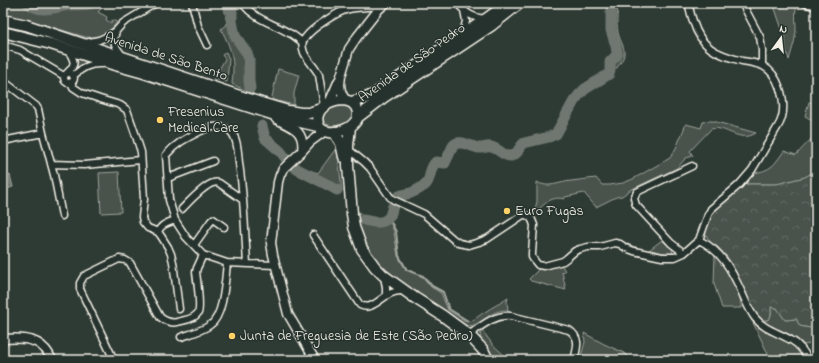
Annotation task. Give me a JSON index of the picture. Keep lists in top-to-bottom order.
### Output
{
  "streets": {
    "main road": ["Avenida de São Bento", "Avenida de São Pedro"]
  },
  "crossings": [
    ["Avenida de São Bento", "Avenida de São Pedro"]
  ],
  "places": ["Fresenius Medical Care", "Euro Fugas", "Junta de Freguesia de Este (São Pedro)"],
  "north": "top"
}
